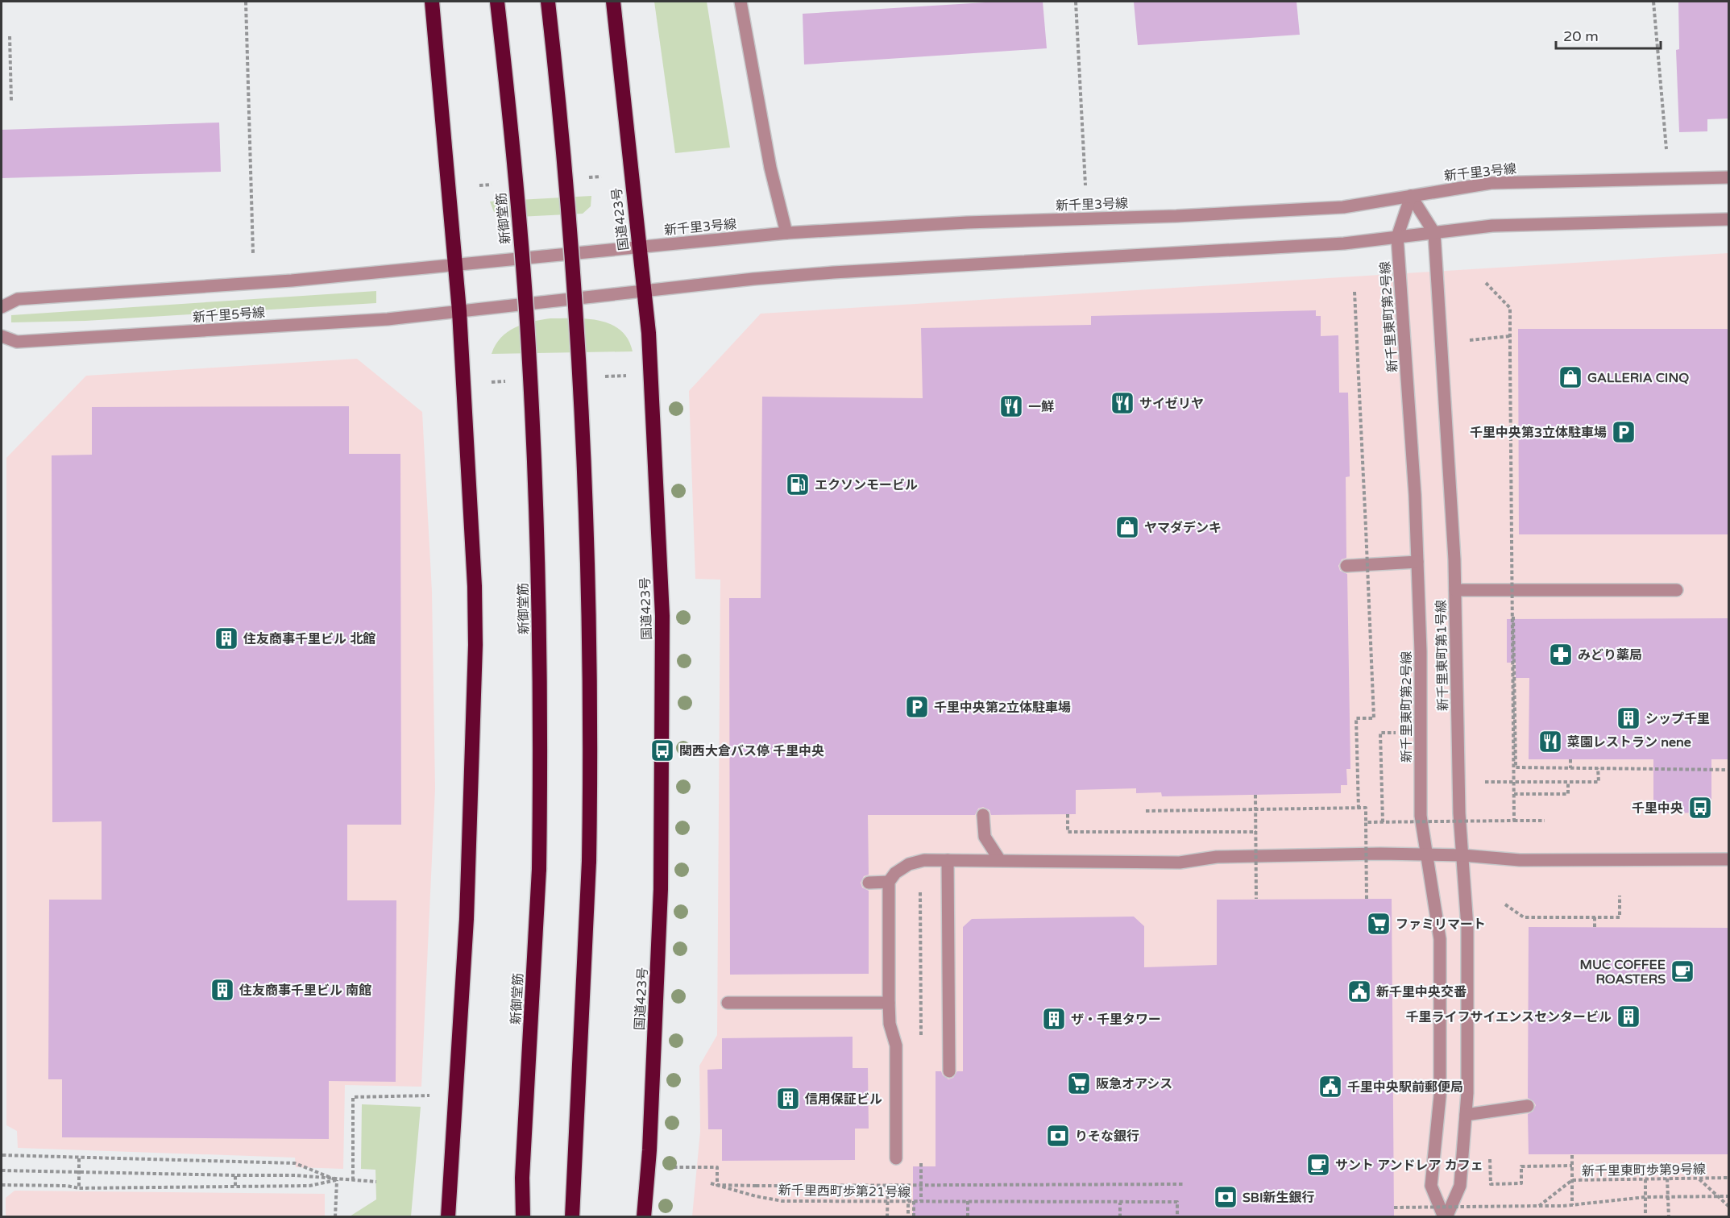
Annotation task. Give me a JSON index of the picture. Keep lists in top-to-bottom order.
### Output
{
  "streets": {
    "highway": ["新御堂筋", "国道423号"],
    "street": [
      "新千里3号線",
      "新千里5号線",
      "新千里東町第2号線",
      "新千里東町第1号線"
    ],
    "path": ["新千里東町歩第9号線", "新千里西町歩第21号線"]
  },
  "crossings": [
    ["新千里3号線", "国道423号"],
    ["新千里3号線", "新千里東町第2号線"],
    ["新千里3号線", "新千里東町第1号線"],
    ["新千里東町第2号線", "新千里東町第1号線"]
  ],
  "places": {
    "shop": ["GALLERIA CINQ", "ヤマダデンキ"],
    "restaurant": ["サイゼリヤ", "一鮮", "菜園レストラン nene"],
    "parking": ["千里中央第3立体駐車場", "千里中央第2立体駐車場"],
    "fuel station": ["エクソンモービル"],
    "building": [
      "住友商事千里ビル 北館",
      "シップ千里",
      "住友商事千里ビル 南館",
      "千里ライフサイエンスセンタービル",
      "ザ・千里タワー",
      "信用保証ビル"
    ],
    "pharmacy": ["みどり薬局"],
    "bus stop": ["関西大倉バス停 千里中央", "千里中央"],
    "supermarket": ["ファミリマート", "阪急オアシス"],
    "cafe": ["MUC COFFEE ROASTERS", "サント アンドレア カフェ"],
    "public building": ["新千里中央交番", "千里中央駅前郵便局"],
    "bank": ["りそな銀行", "SBI新生銀行"]
  },
  "scale_bar": "20 m"
}
